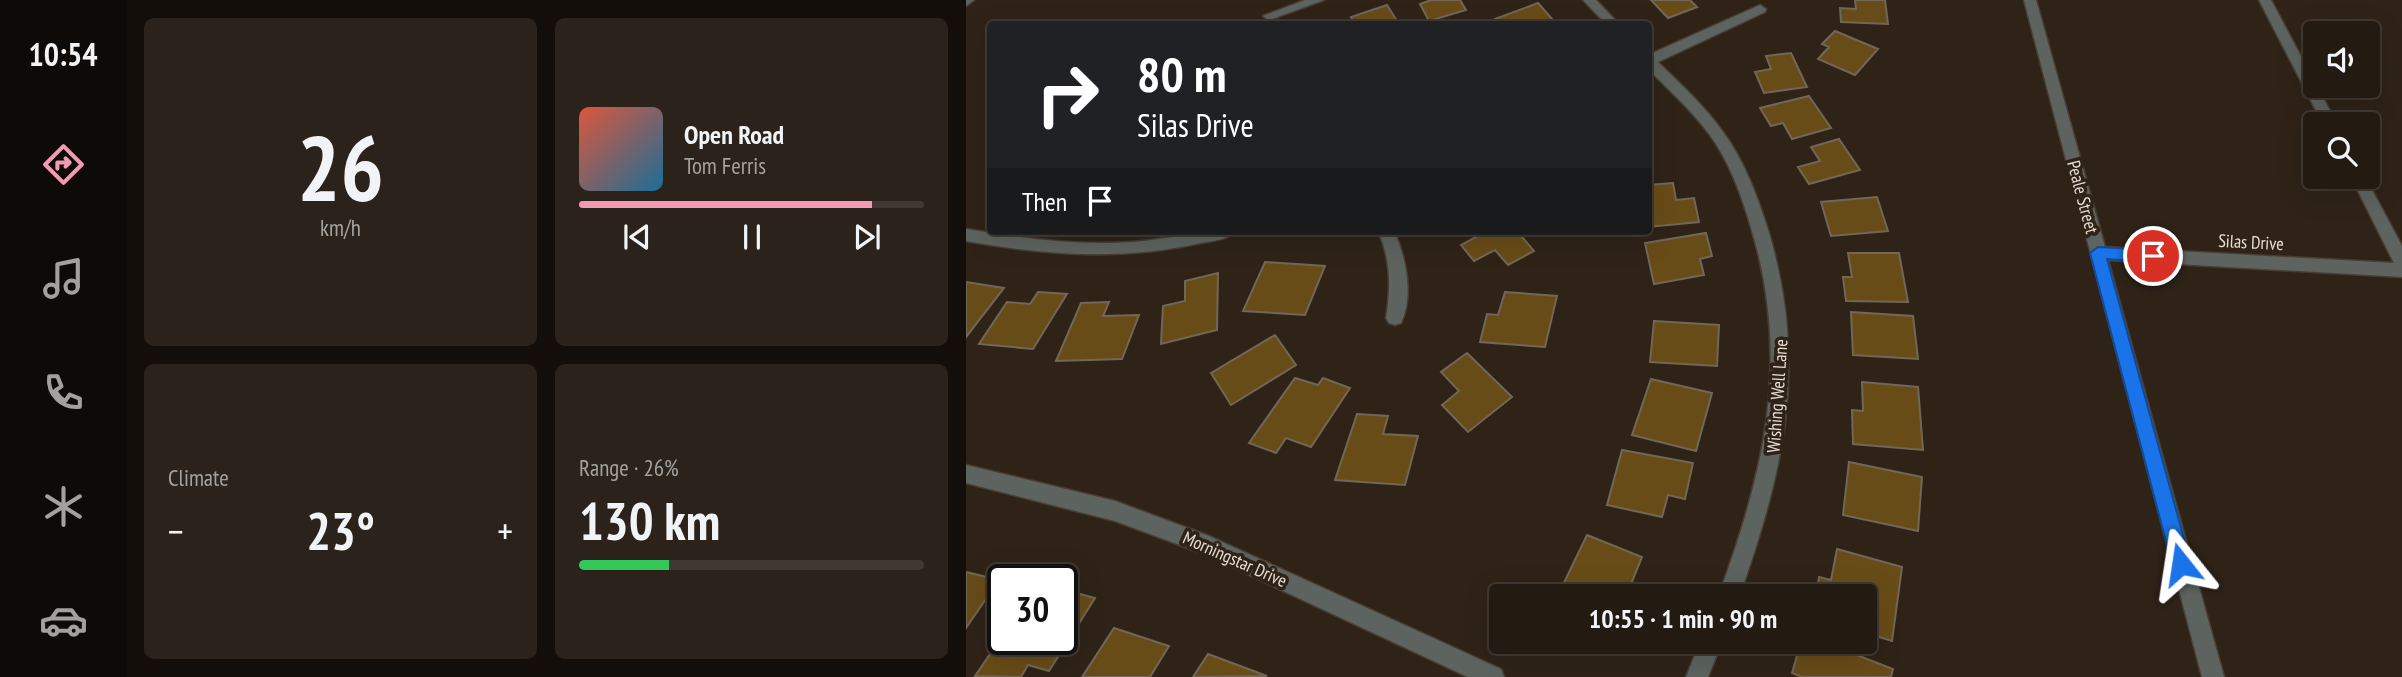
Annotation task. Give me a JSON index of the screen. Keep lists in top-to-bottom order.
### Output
{
  "streets": {
    "street": [
      "Peale Street",
      "Silas Drive",
      "Wishing Well Lane",
      "Morningstar Drive"
    ]
  },
  "crossings": [
    ["Peale Street", "Silas Drive"]
  ],
  "page": {
    "tabs": "10:54",
    "tile": [
      ["26", "km/h"],
      "Climate",
      ["Range · 26%", "130 km"]
    ],
    "turn": ["80 m", "Silas Drive"],
    "song": ["Open Road", "Tom Ferris"],
    "then": "Then",
    "heat": ["−", "23°", "+"],
    "limit": "30",
    "trip": "10:55 · 1 min · 90 m"
  }
}
